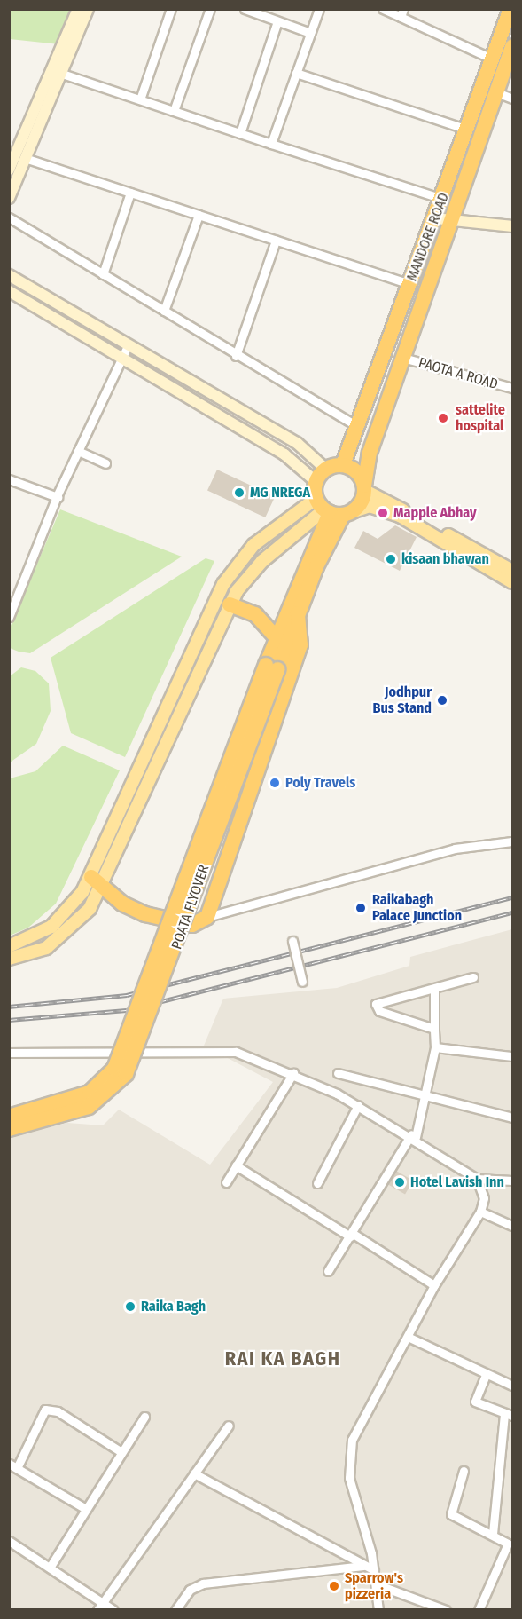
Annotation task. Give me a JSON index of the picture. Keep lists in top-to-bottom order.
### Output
{
  "streets": {
    "highway": ["MANDORE ROAD", "POATA FLYOVER"],
    "street": ["PAOTA A ROAD"]
  },
  "crossings": [
    ["MANDORE ROAD", "PAOTA A ROAD"]
  ],
  "districts": ["RAI KA BAGH"],
  "places": [
    "sattelite hospital",
    "MG NREGA",
    "Mapple Abhay",
    "kisaan bhawan",
    "Jodhpur Bus Stand",
    "Poly Travels",
    "Raikabagh Palace Junction",
    "Hotel Lavish Inn",
    "Raika Bagh",
    "Sparrow's pizzeria"
  ]
}
